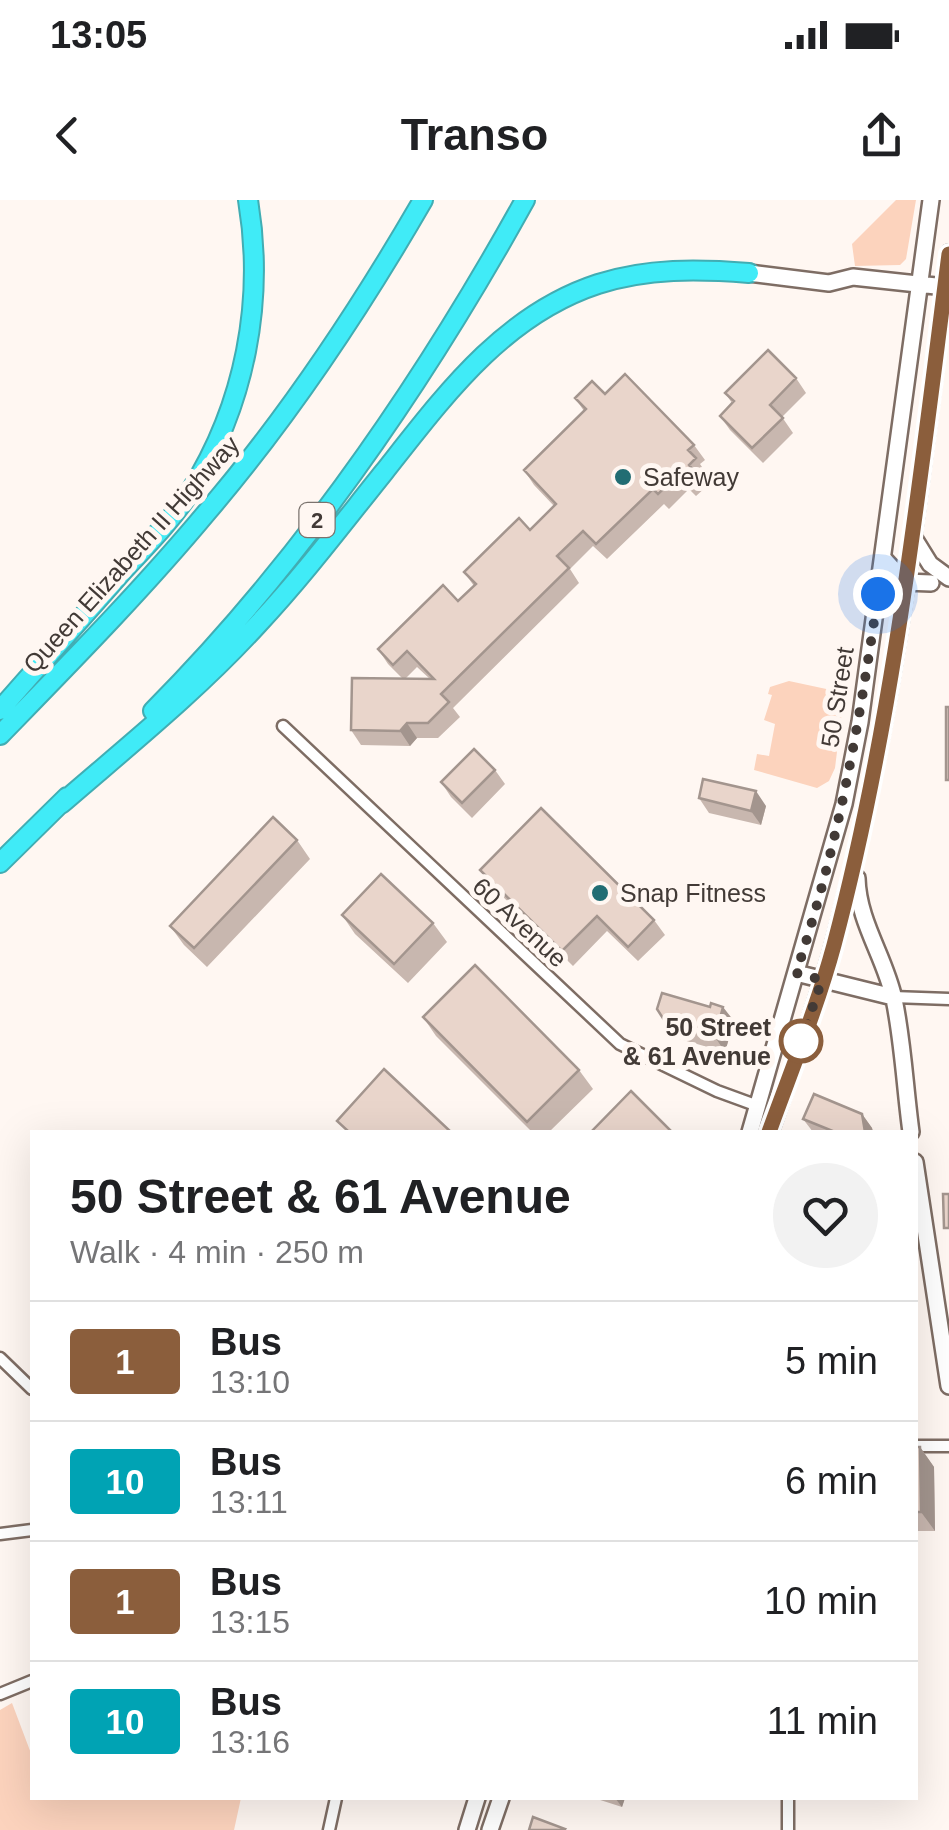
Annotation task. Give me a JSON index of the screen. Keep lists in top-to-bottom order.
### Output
{
  "streets": {
    "highway": ["2", "Queen Elizabeth II Highway"],
    "main road": ["50 Street"],
    "street": ["60 Avenue"]
  },
  "crossings": [
    ["50 Street", "60 Avenue"]
  ],
  "places": ["Safeway", "Snap Fitness", "50 Street & 61 Avenue"],
  "lines": ["bus line 1"],
  "page": {
    "status": "13:05",
    "header": "Transo",
    "heading": ["50 Street & 61 Avenue", "Walk · 4 min · 250 m"],
    "list": [
      {
        "mark": "1",
        "name": "Bus",
        "note": "13:10",
        "value": "5 min"
      },
      {
        "mark": "10",
        "name": "Bus",
        "note": "13:11",
        "value": "6 min"
      },
      {
        "mark": "1",
        "name": "Bus",
        "note": "13:15",
        "value": "10 min"
      },
      {
        "mark": "10",
        "name": "Bus",
        "note": "13:16",
        "value": "11 min"
      }
    ]
  }
}
